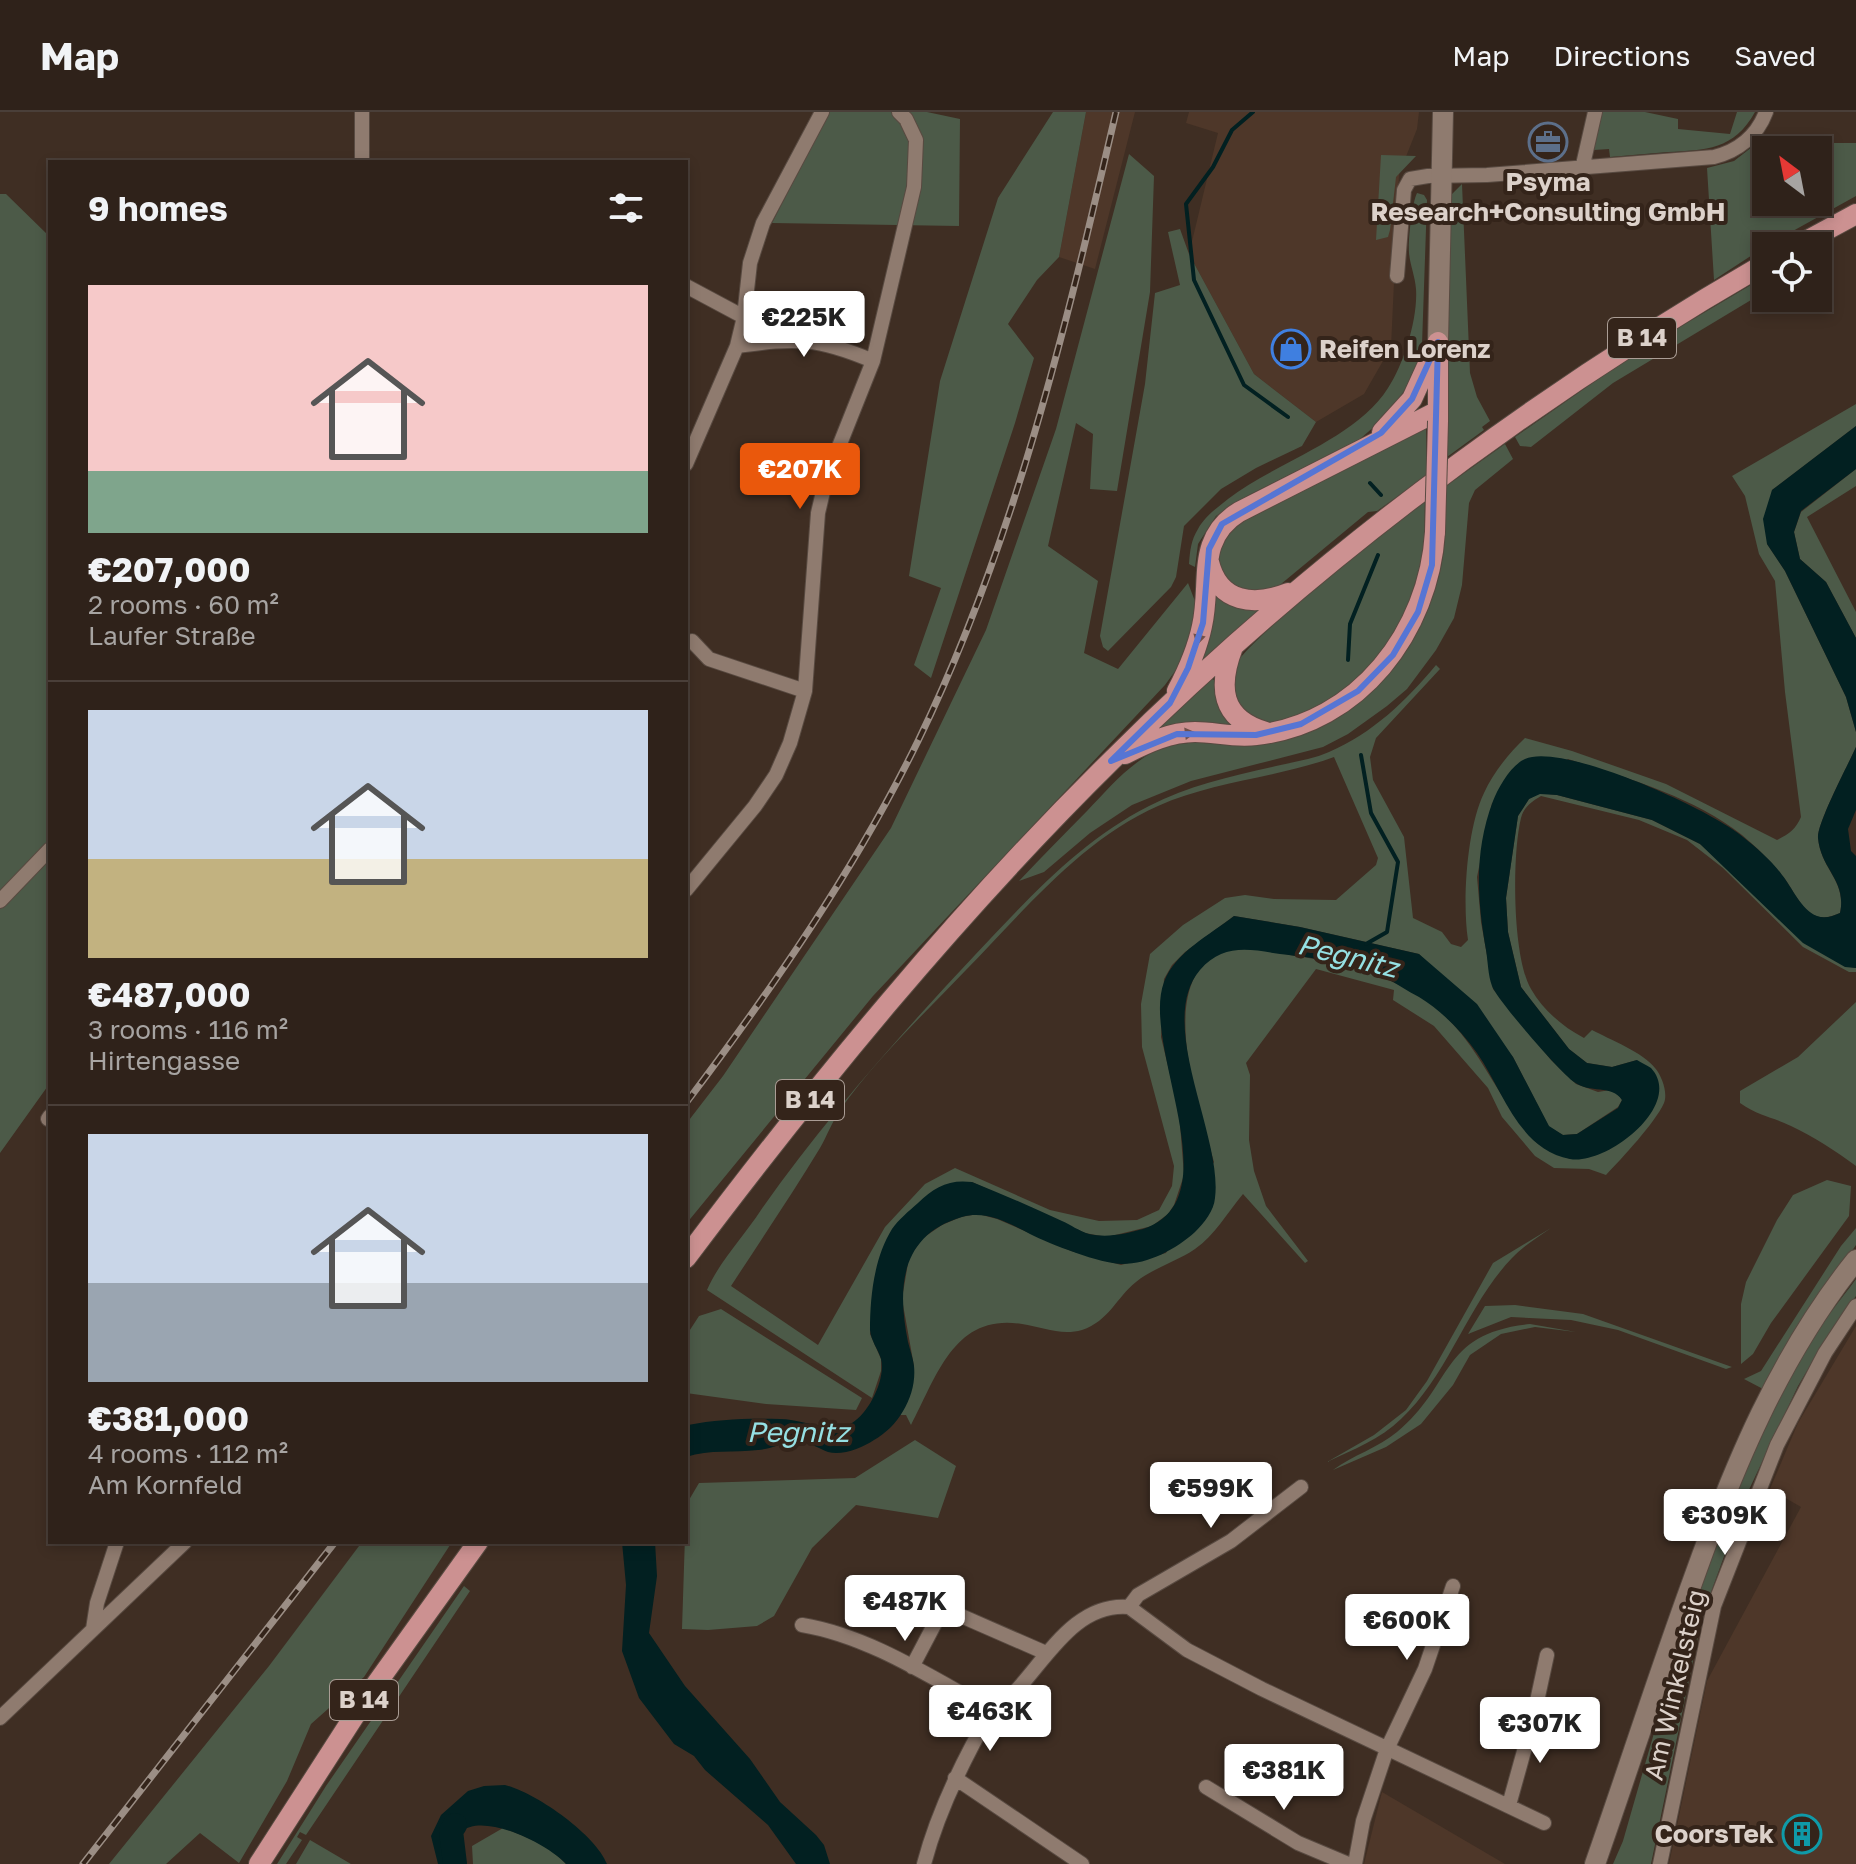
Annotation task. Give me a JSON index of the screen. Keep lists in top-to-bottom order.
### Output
{
  "streets": {
    "main road": ["B 14"],
    "street": ["Am Winkelsteig"]
  },
  "water": ["Pegnitz"],
  "places": {
    "office": ["Psyma Research+Consulting GmbH"],
    "shop": ["Reifen Lorenz"],
    "building": ["CoorsTek"]
  },
  "north": "top left",
  "page": {
    "header": "Map",
    "nav": ["Map", "Directions", "Saved"],
    "heading": "9 homes",
    "list": [
      {
        "name": "€207,000",
        "note": "2 rooms · 60 m² · Laufer Straße"
      },
      {
        "name": "€487,000",
        "note": "3 rooms · 116 m² · Hirtengasse"
      },
      {
        "name": "€381,000",
        "note": "4 rooms · 112 m² · Am Kornfeld"
      }
    ],
    "price": [
      "€225K",
      "€207K",
      "€599K",
      "€309K",
      "€487K",
      "€600K",
      "€463K",
      "€307K",
      "€381K"
    ]
  }
}
